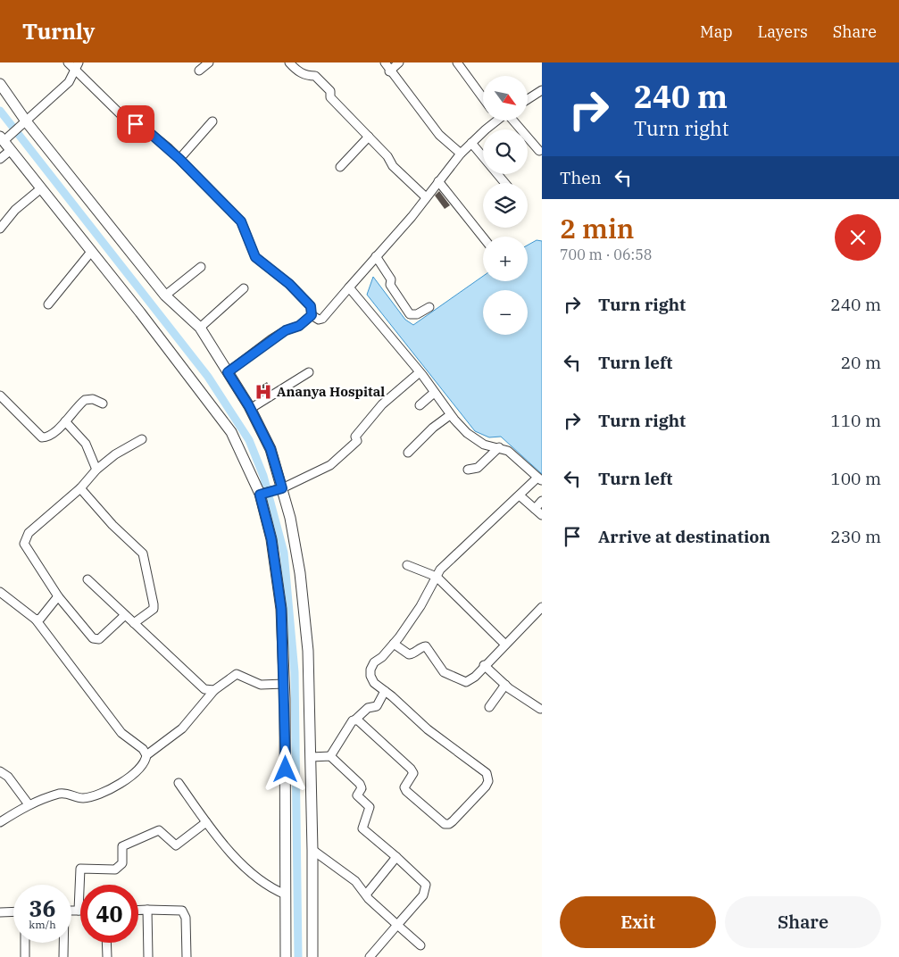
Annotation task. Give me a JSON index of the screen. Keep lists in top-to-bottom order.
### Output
{
  "places": {
    "hospital": ["Ananya Hospital"]
  },
  "north": "bottom right",
  "page": {
    "header": "Turnly",
    "nav": ["Map", "Layers", "Share"],
    "turn": ["240 m", "Turn right"],
    "map_buttons": ["+", "−"],
    "then": "Then",
    "heading": ["2 min", "700 m · 06:58"],
    "list": [
      {
        "name": "Turn right",
        "value": "240 m"
      },
      {
        "name": "Turn left",
        "value": "20 m"
      },
      {
        "name": "Turn right",
        "value": "110 m"
      },
      {
        "name": "Turn left",
        "value": "100 m"
      },
      {
        "name": "Arrive at destination",
        "value": "230 m"
      }
    ],
    "speed": "36 km/h",
    "limit": "40",
    "buttons": ["Exit", "Share"]
  }
}
